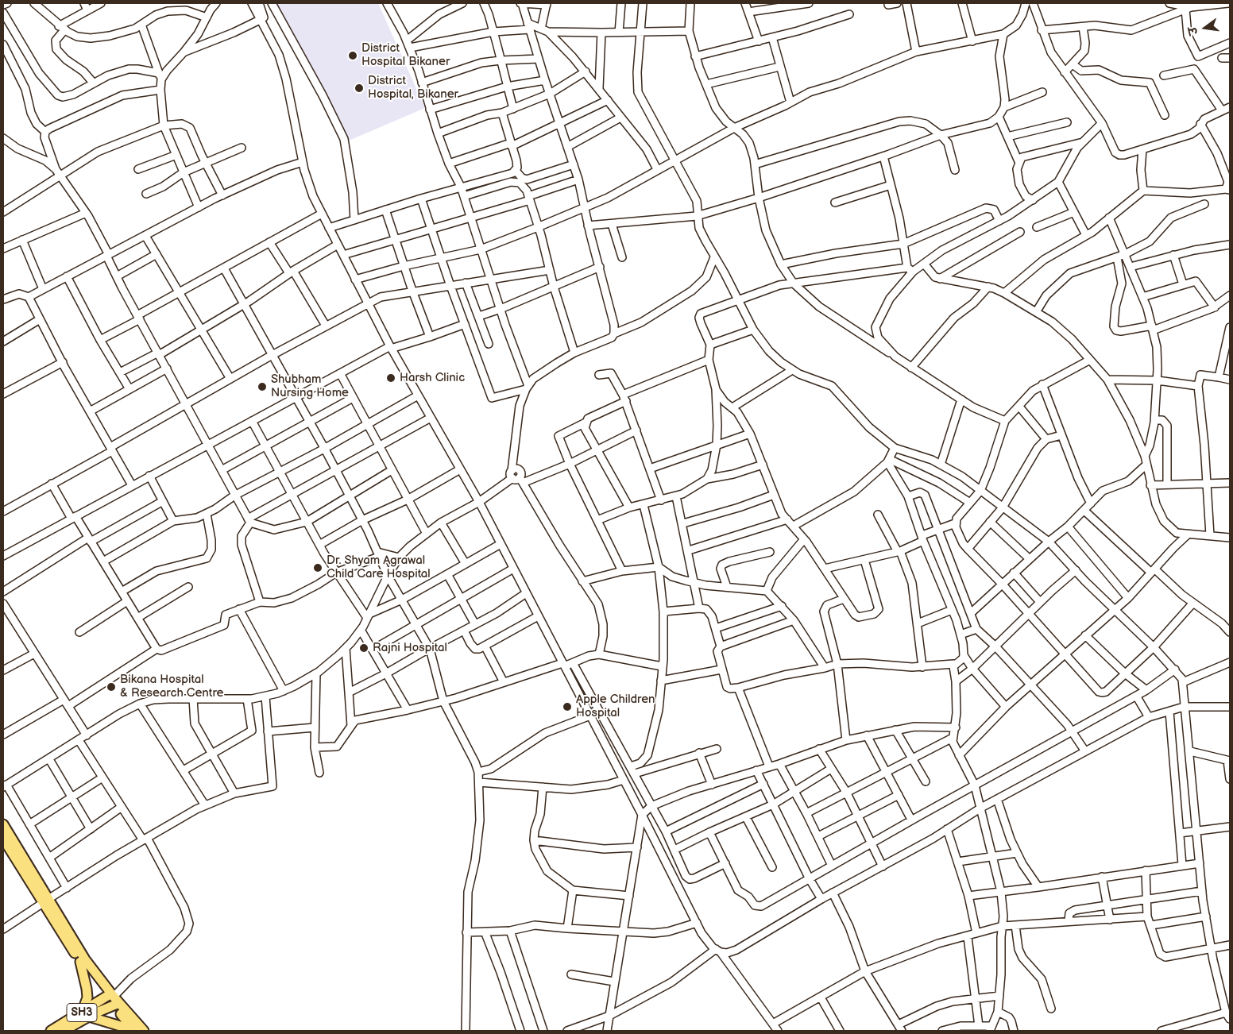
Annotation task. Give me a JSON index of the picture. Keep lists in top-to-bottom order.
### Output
{
  "streets": {
    "main road": ["SH3"]
  },
  "places": [
    "District Hospital Bikaner",
    "District Hospital, Bikaner",
    "Harsh Clinic",
    "Shubham Nursing Home",
    "Dr. Shyam Agrawal Child Care Hospital",
    "Rajni Hospital",
    "Bikana Hospital & Research Centre",
    "Apple Children Hospital"
  ],
  "north": "left"
}
